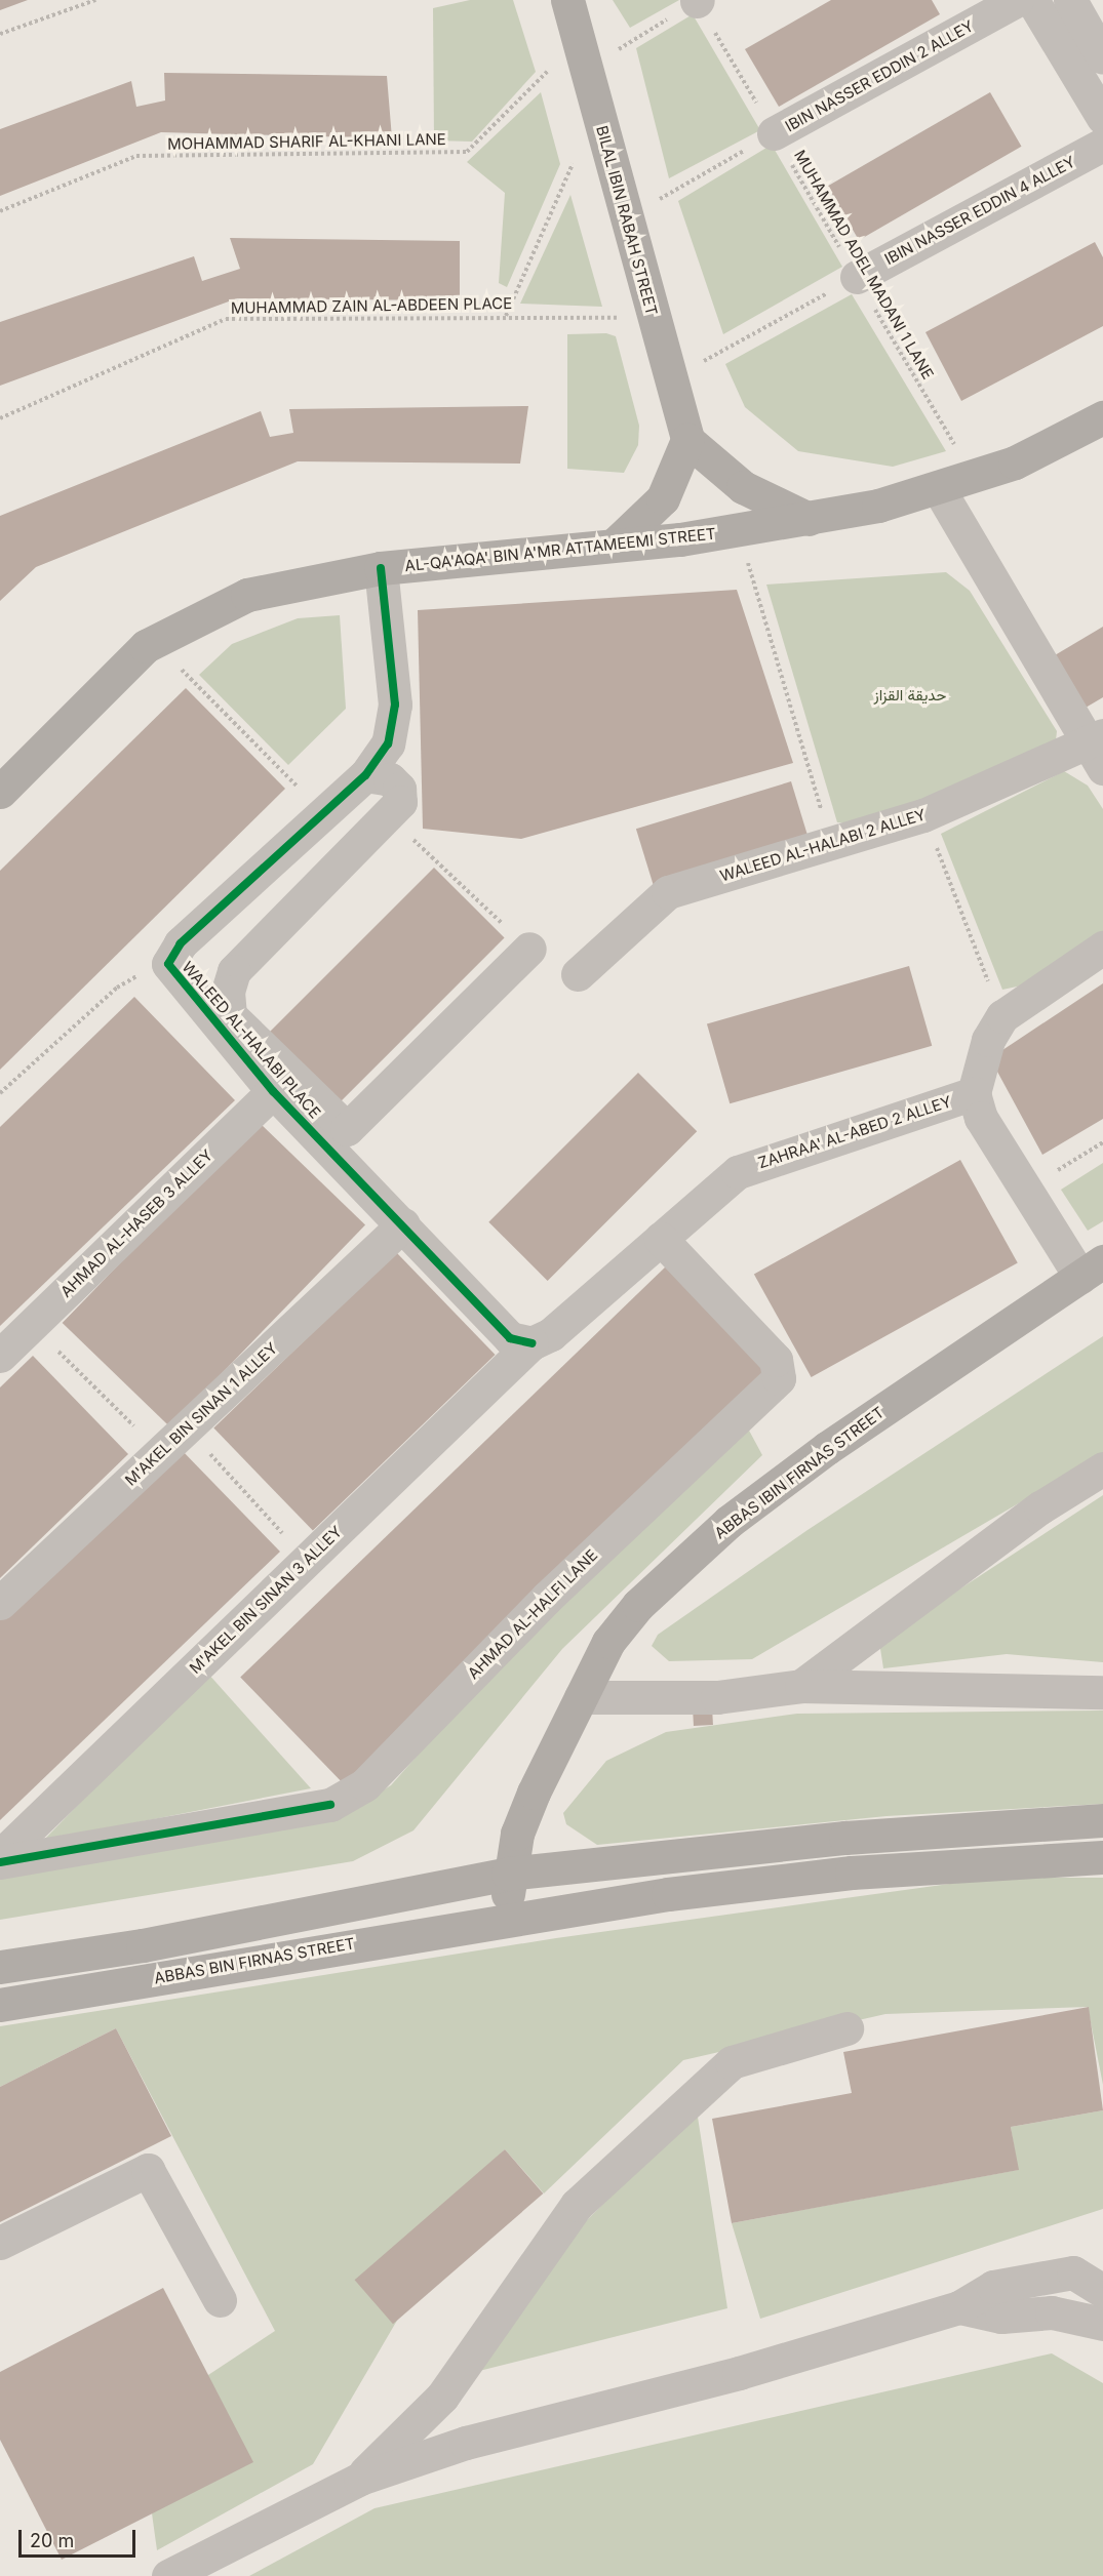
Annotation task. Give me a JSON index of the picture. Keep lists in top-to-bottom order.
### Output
{
  "streets": {
    "main road": [
      "BILAL IBIN RABAH STREET",
      "AL-QA'AQA' BIN A'MR ATTAMEEMI STREET",
      "ABBAS IBIN FIRNAS STREET",
      "ABBAS BIN FIRNAS STREET"
    ],
    "street": [
      "IBIN NASSER EDDIN 2 ALLEY",
      "IBIN NASSER EDDIN 4 ALLEY",
      "WALEED AL-HALABI 2 ALLEY",
      "WALEED AL-HALABI PLACE",
      "ZAHRAA' AL-ABED 2 ALLEY",
      "AHMAD AL-HASEB 3 ALLEY",
      "M'AKEL BIN SINAN 1 ALLEY",
      "M'AKEL BIN SINAN 3 ALLEY",
      "AHMAD AL-HALFI LANE"
    ],
    "path": ["MOHAMMAD SHARIF AL-KHANI LANE", "MUHAMMAD ADEL MADANI 1 LANE", "MUHAMMAD ZAIN AL-ABDEEN PLACE"]
  },
  "crossings": [
    ["IBIN NASSER EDDIN 2 ALLEY", "MUHAMMAD ADEL MADANI 1 LANE"],
    ["MOHAMMAD SHARIF AL-KHANI LANE", "BILAL IBIN RABAH STREET"],
    ["MOHAMMAD SHARIF AL-KHANI LANE", "MUHAMMAD ADEL MADANI 1 LANE"],
    ["IBIN NASSER EDDIN 4 ALLEY", "MUHAMMAD ADEL MADANI 1 LANE"],
    ["BILAL IBIN RABAH STREET", "MUHAMMAD ZAIN AL-ABDEEN PLACE"],
    ["MUHAMMAD ADEL MADANI 1 LANE", "AL-QA'AQA' BIN A'MR ATTAMEEMI STREET"],
    ["AL-QA'AQA' BIN A'MR ATTAMEEMI STREET", "WALEED AL-HALABI PLACE"],
    ["WALEED AL-HALABI PLACE", "ZAHRAA' AL-ABED 2 ALLEY"],
    ["WALEED AL-HALABI PLACE", "AHMAD AL-HASEB 3 ALLEY"],
    ["WALEED AL-HALABI PLACE", "M'AKEL BIN SINAN 1 ALLEY"],
    ["WALEED AL-HALABI PLACE", "M'AKEL BIN SINAN 3 ALLEY"],
    ["ZAHRAA' AL-ABED 2 ALLEY", "M'AKEL BIN SINAN 3 ALLEY"],
    ["ZAHRAA' AL-ABED 2 ALLEY", "AHMAD AL-HALFI LANE"],
    ["ABBAS IBIN FIRNAS STREET", "ABBAS BIN FIRNAS STREET"]
  ],
  "parks": ["حديقة القزاز"],
  "scale_bar": "20 m"
}
